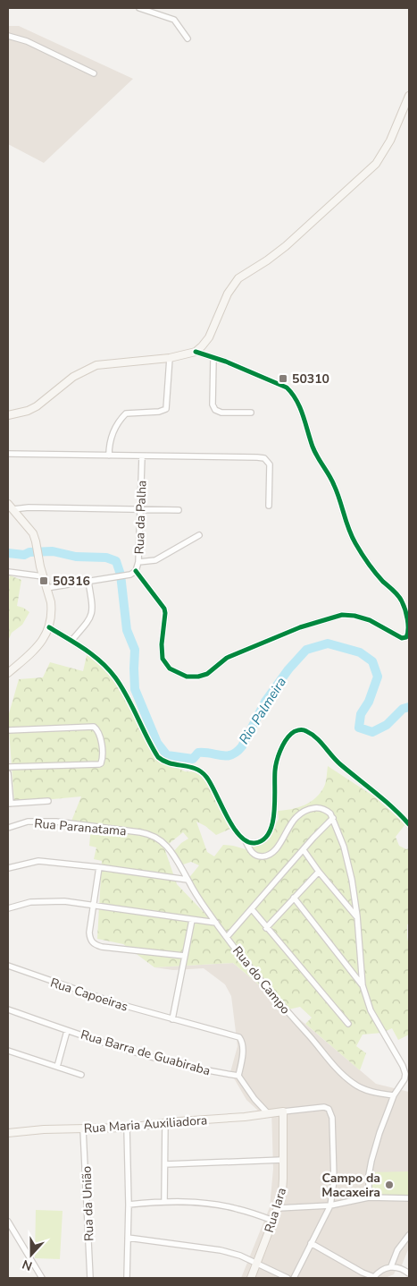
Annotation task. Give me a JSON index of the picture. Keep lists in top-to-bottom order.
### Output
{
  "streets": {
    "street": [
      "Rua da Palha",
      "Rua Paranatama",
      "Rua do Campo",
      "Rua Capoeiras",
      "Rua Barra de Guabiraba",
      "Rua Maria Auxiliadora",
      "Rua da União",
      "Rua Iara"
    ]
  },
  "crossings": [
    ["Rua Paranatama", "Rua do Campo"],
    ["Rua Capoeiras", "Rua Barra de Guabiraba"],
    ["Rua Maria Auxiliadora", "Rua da União"],
    ["Rua Maria Auxiliadora", "Rua Iara"]
  ],
  "water": ["Rio Palmeira"],
  "places": {
    "transit": ["50310", "50316"],
    "other": ["Campo da Macaxeira"]
  },
  "north": "bottom"
}
